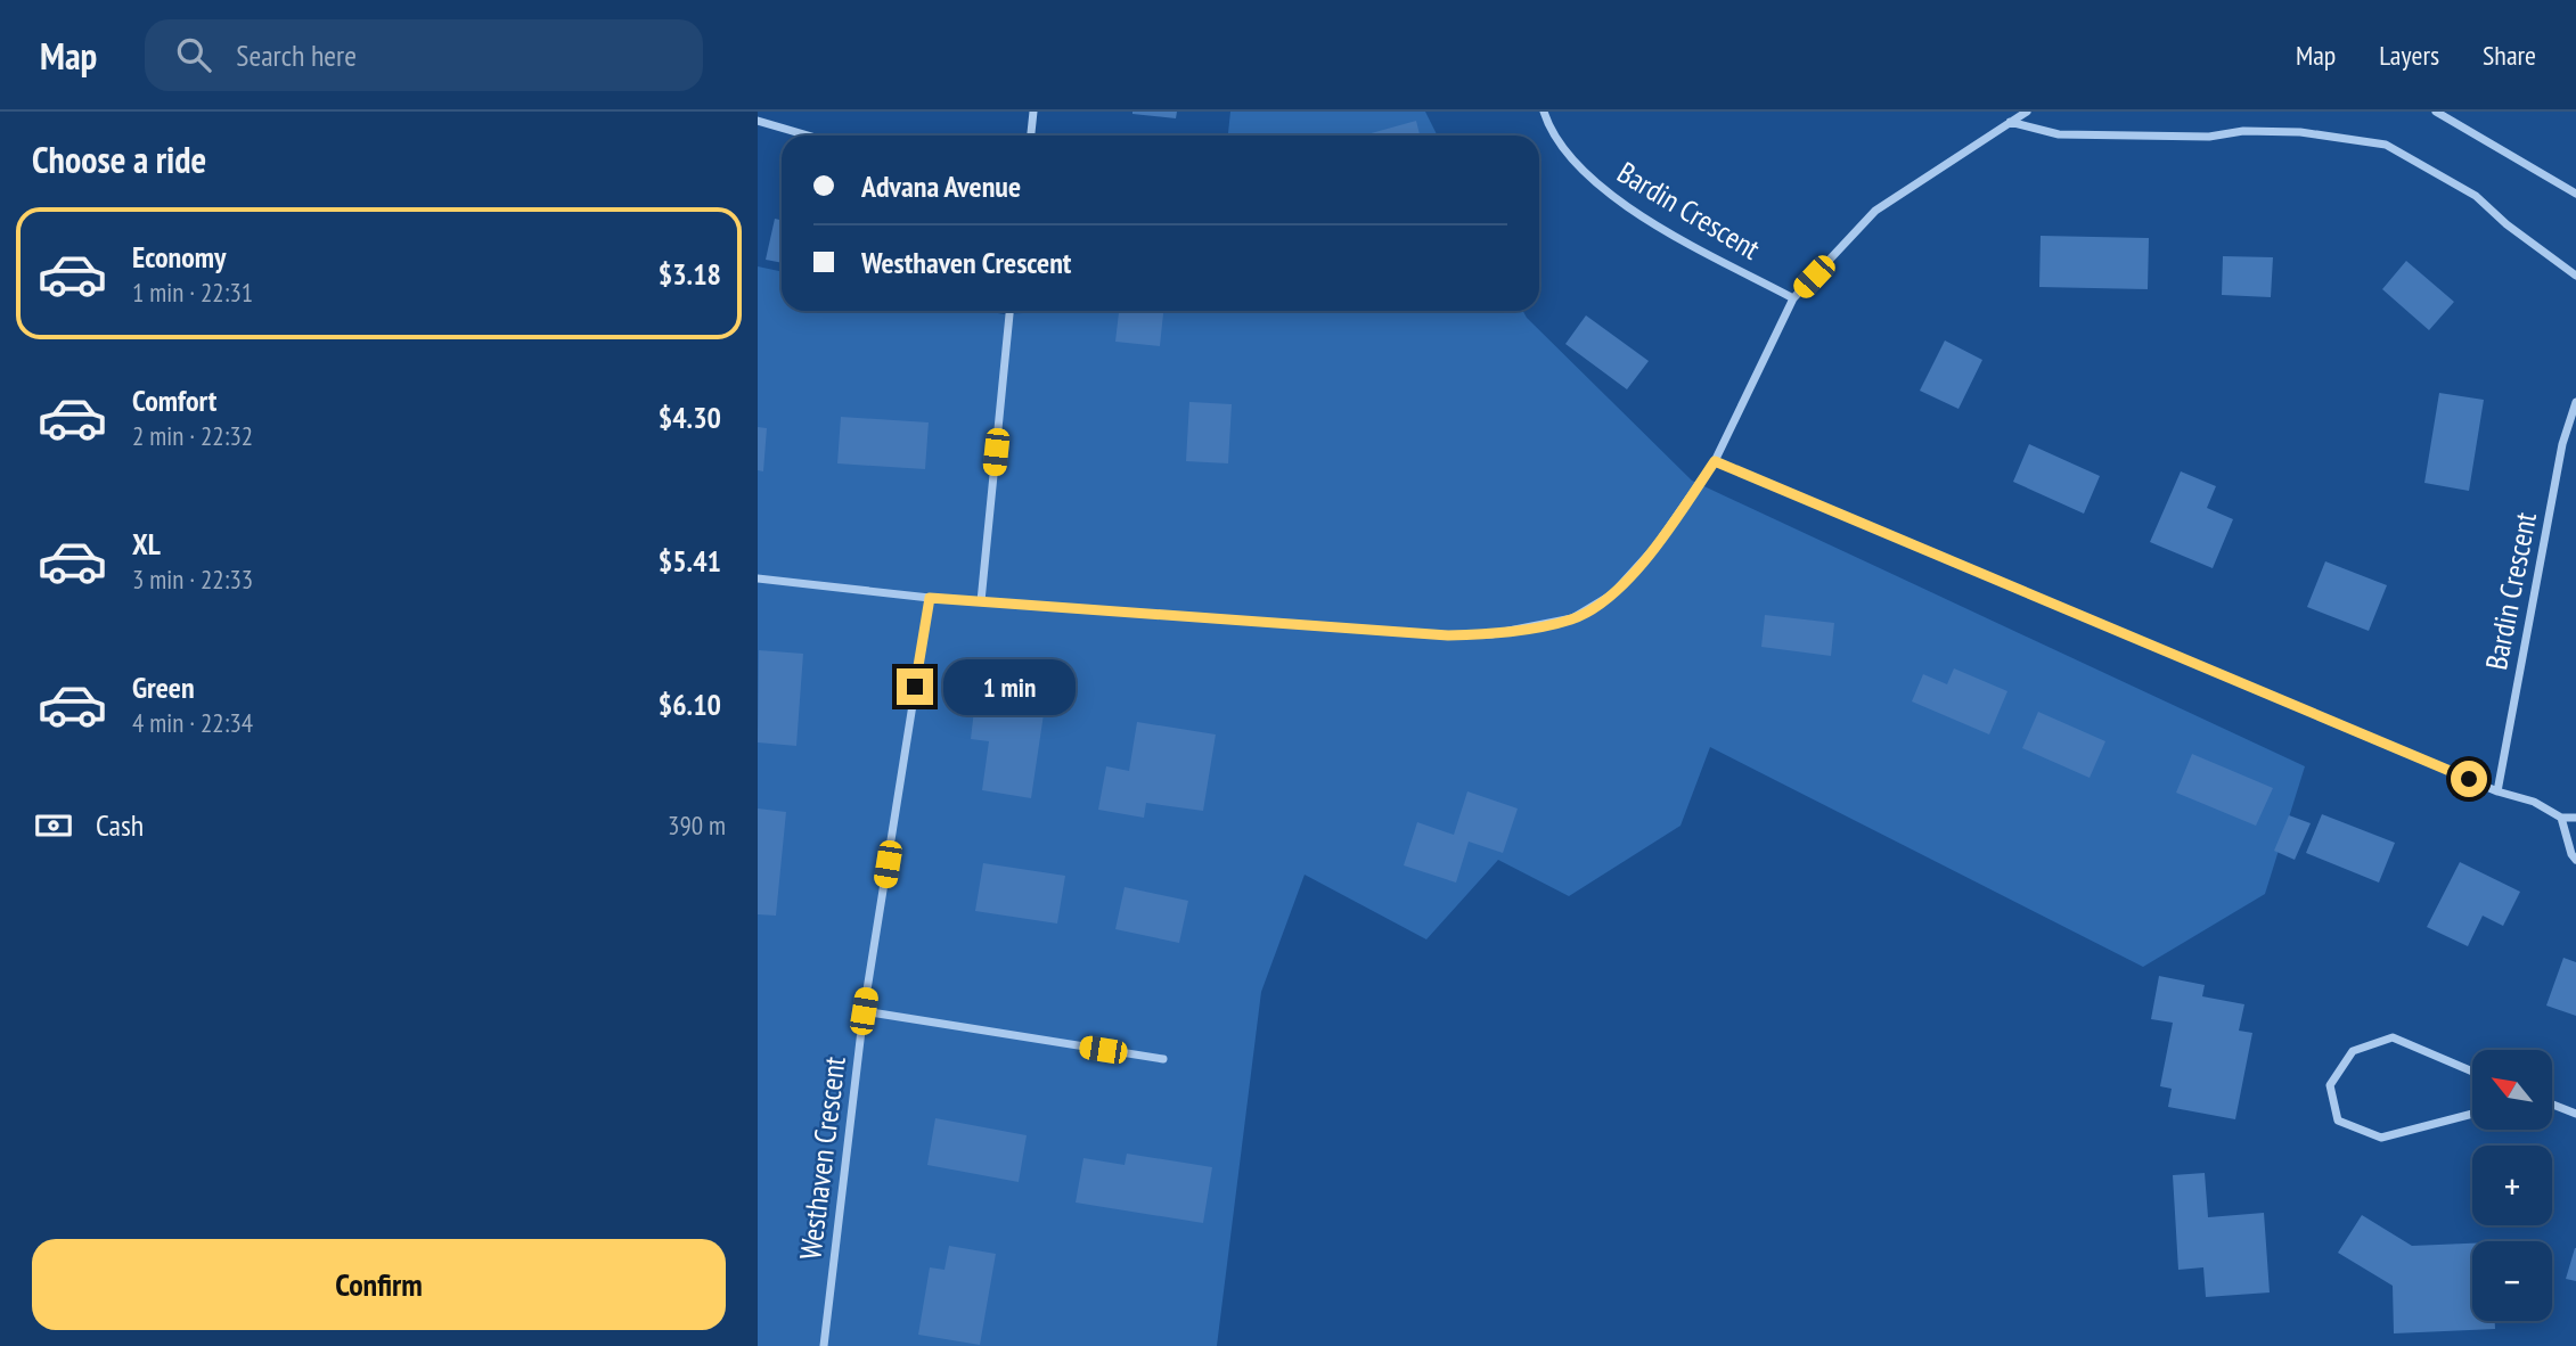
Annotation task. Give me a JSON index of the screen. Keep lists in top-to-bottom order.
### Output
{
  "streets": {
    "street": ["Bardin Crescent", "Westhaven Crescent"]
  },
  "north": "top left",
  "page": {
    "header": "Map",
    "search": "Search here",
    "nav": ["Map", "Layers", "Share"],
    "heading": "Choose a ride",
    "banner": ["Advana Avenue", "Westhaven Crescent"],
    "list": [
      {
        "name": "Economy",
        "note": "1 min · 22:31",
        "value": "$3.18"
      },
      {
        "name": "Comfort",
        "note": "2 min · 22:32",
        "value": "$4.30"
      },
      {
        "name": "XL",
        "note": "3 min · 22:33",
        "value": "$5.41"
      },
      {
        "name": "Green",
        "note": "4 min · 22:34",
        "value": "$6.10"
      }
    ],
    "bubble": "1 min",
    "pay": ["Cash", "390 m"],
    "map_buttons": ["+", "−"],
    "buttons": "Confirm"
  }
}
